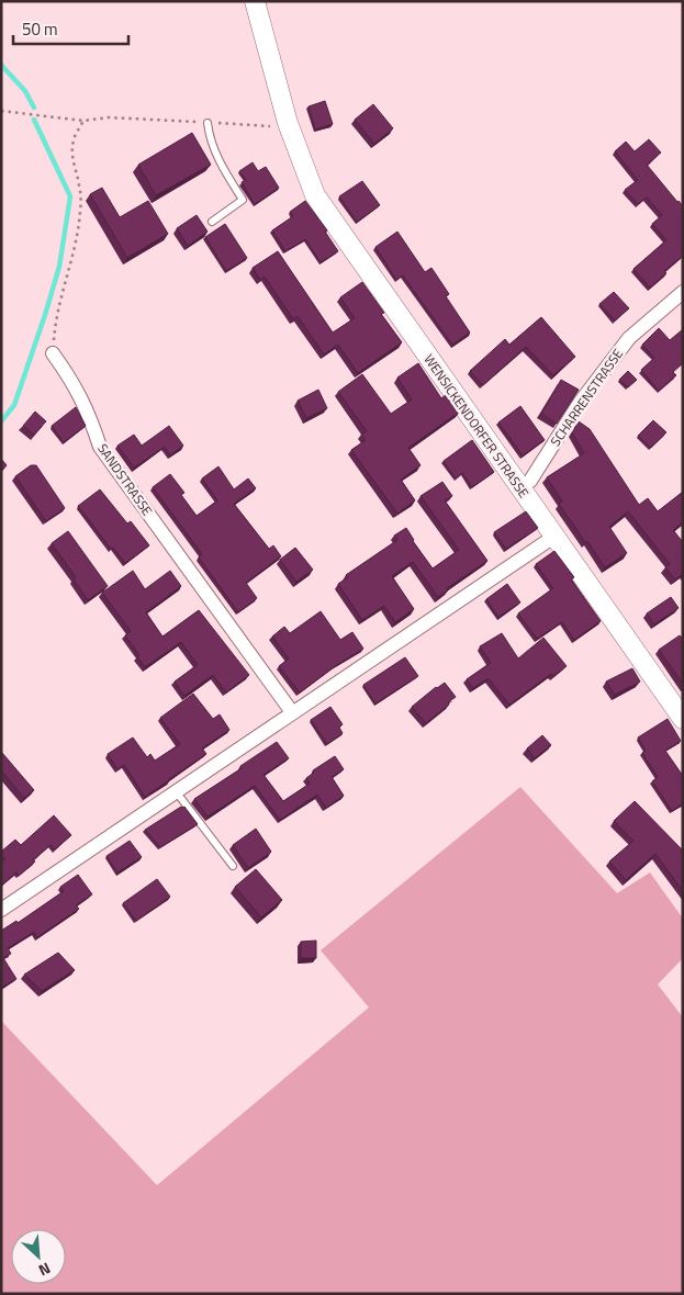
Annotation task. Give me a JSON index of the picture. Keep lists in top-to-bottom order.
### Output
{
  "streets": {
    "main road": ["WENSICKENDORFER STRASSE"],
    "street": ["SCHARRENSTRASSE", "SANDSTRASSE"]
  },
  "crossings": [
    ["SCHARRENSTRASSE", "WENSICKENDORFER STRASSE"]
  ],
  "scale_bar": "50 m",
  "north": "bottom right"
}
